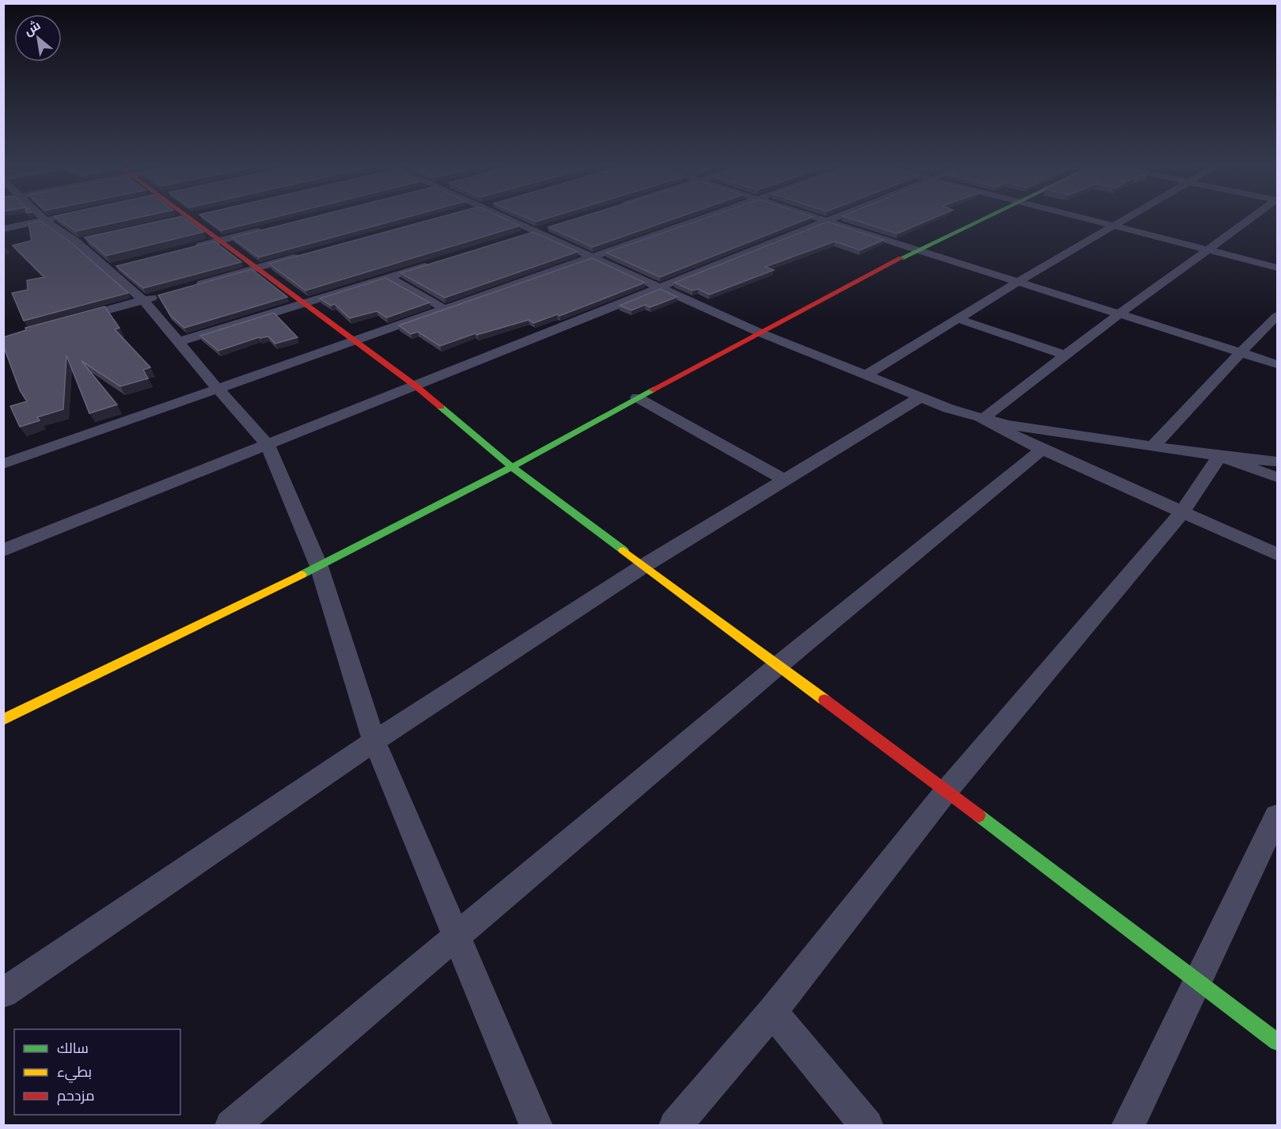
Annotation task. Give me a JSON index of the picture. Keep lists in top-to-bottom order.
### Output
{
  "legend": ["سالك", "بطيء", "مزدحم"],
  "north": "top left"
}
